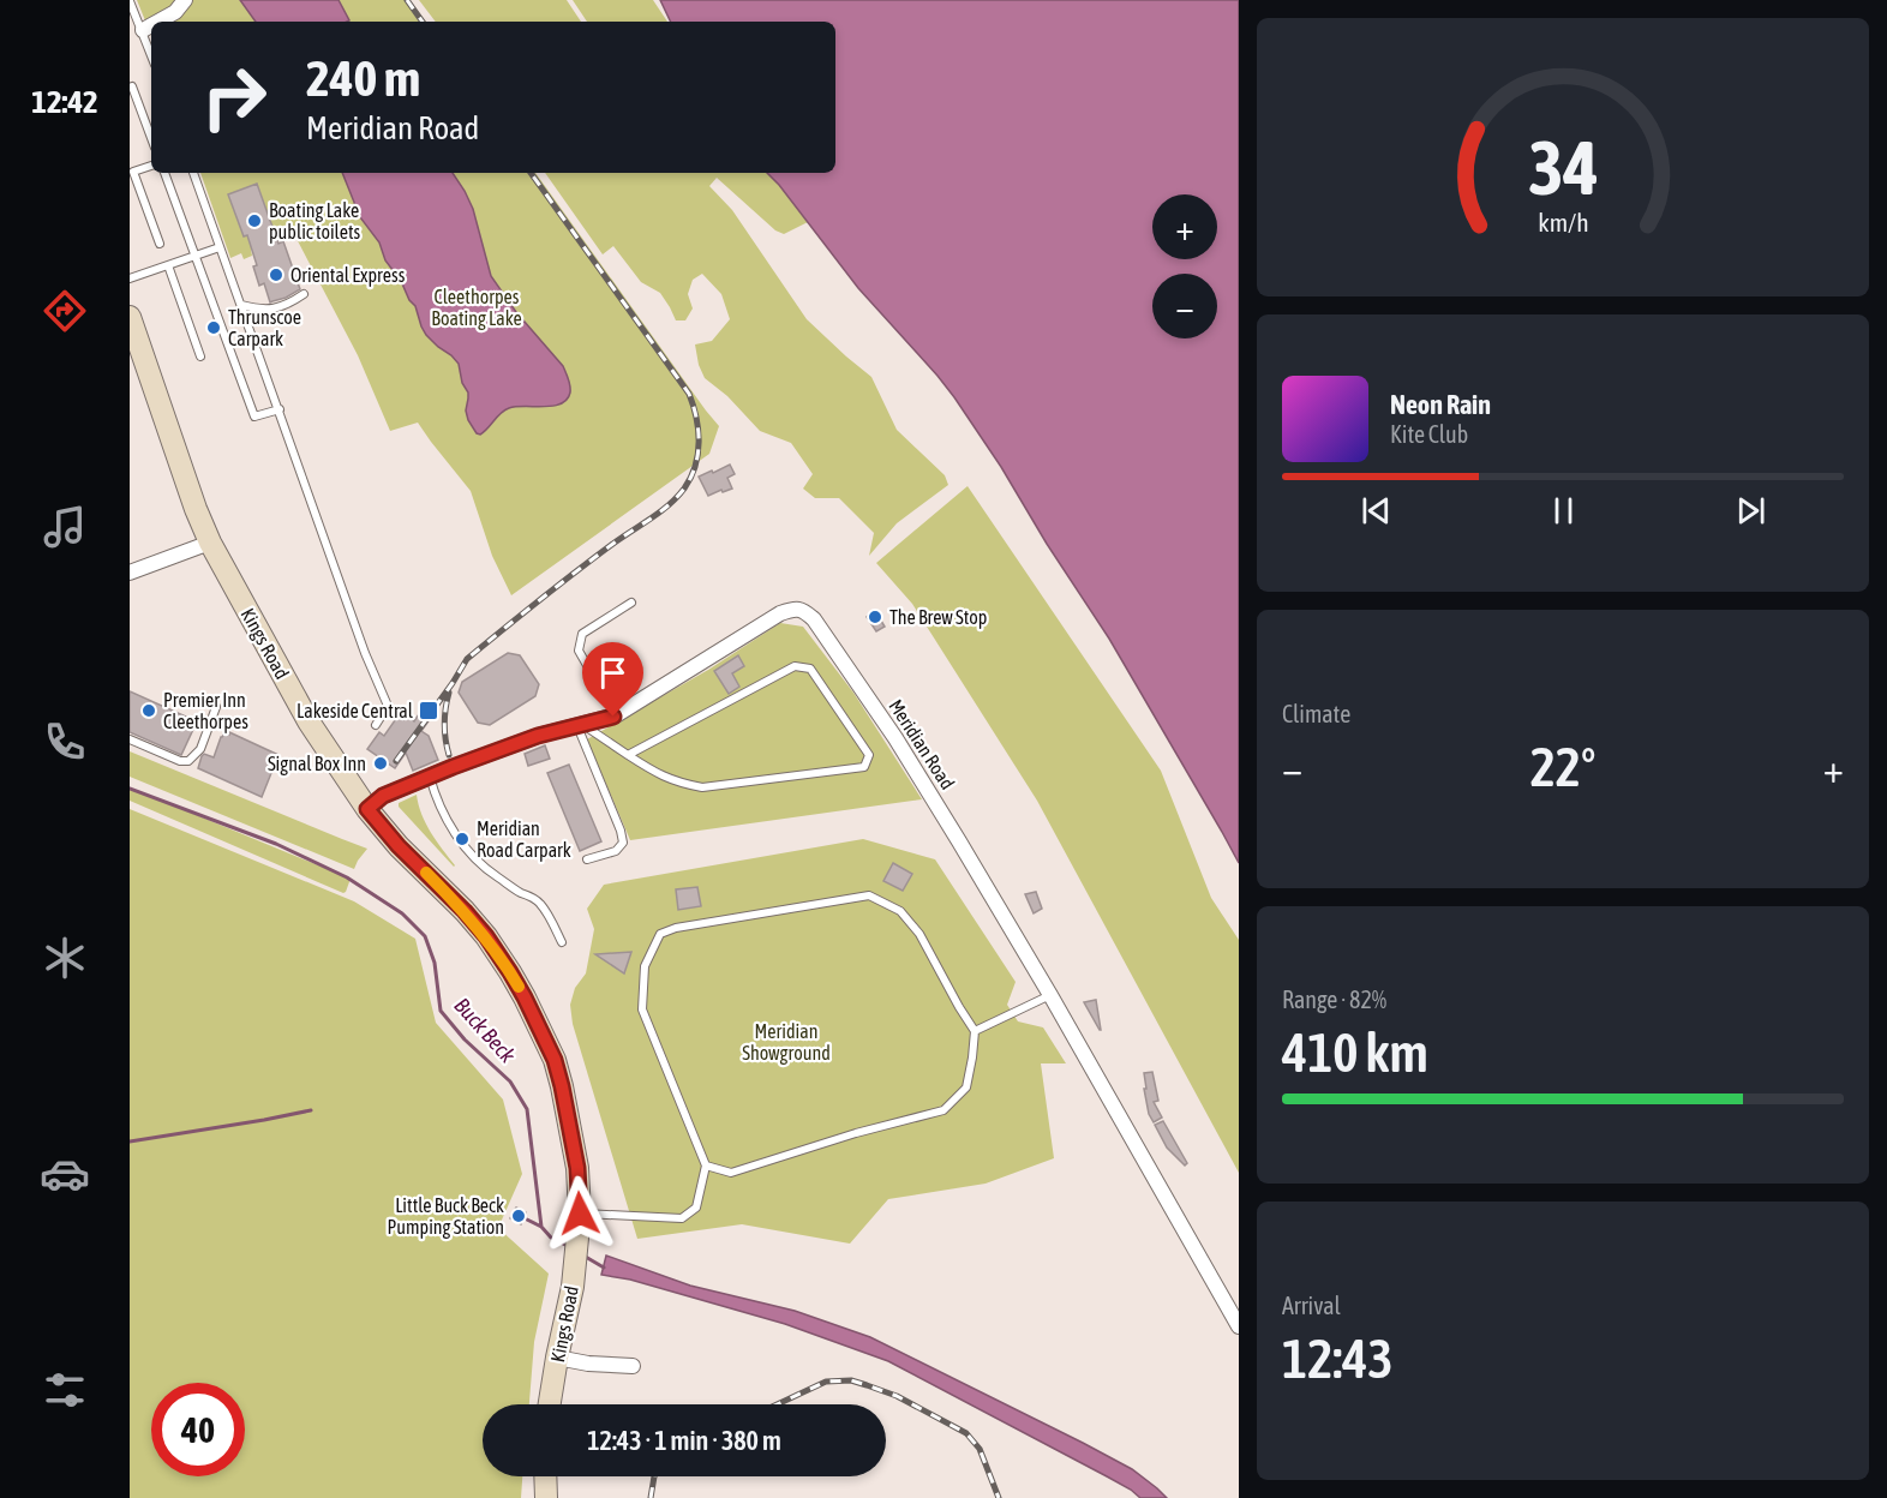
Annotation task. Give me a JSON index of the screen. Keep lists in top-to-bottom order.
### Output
{
  "streets": {
    "street": ["Kings Road", "Meridian Road"]
  },
  "crossings": [
    ["Kings Road", "Meridian Road"]
  ],
  "water": ["Buck Beck"],
  "parks": ["Cleethorpes Boating Lake", "Meridian Showground"],
  "places": {
    "other": [
      "Boating Lake public toilets",
      "Oriental Express",
      "Thrunscoe Carpark",
      "The Brew Stop",
      "Premier Inn Cleethorpes",
      "Signal Box Inn",
      "Meridian Road Carpark",
      "Little Buck Beck Pumping Station"
    ],
    "transit": ["Lakeside Central"]
  },
  "page": {
    "tabs": "12:42",
    "turn": ["240 m", "Meridian Road"],
    "map_buttons": ["+", "−"],
    "song": ["Neon Rain", "Kite Club"],
    "tile": [
      "Climate",
      ["Range · 82%", "410 km"],
      ["Arrival", "12:43"]
    ],
    "heat": ["−", "22°", "+"],
    "limit": "40",
    "trip": "12:43 · 1 min · 380 m",
    "gauge": ["34", "km/h"]
  }
}
